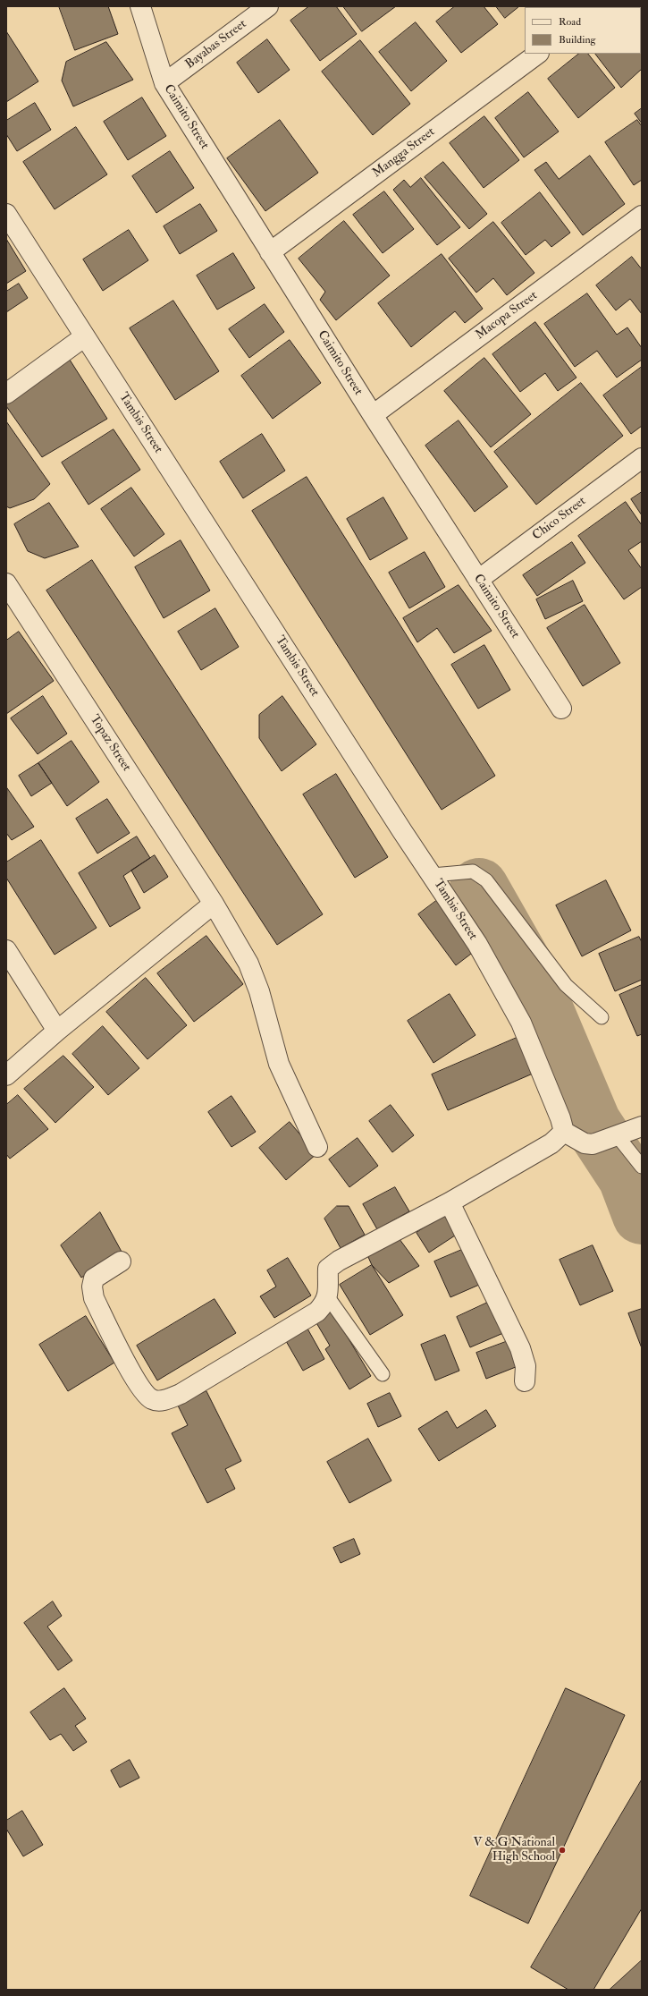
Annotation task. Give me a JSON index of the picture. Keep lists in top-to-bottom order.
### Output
{
  "streets": {
    "street": [
      "Bayabas Street",
      "Caimito Street",
      "Mangga Street",
      "Macopa Street",
      "Tambis Street",
      "Chico Street",
      "Topaz Street"
    ]
  },
  "crossings": [
    ["Bayabas Street", "Caimito Street"],
    ["Caimito Street", "Mangga Street"],
    ["Caimito Street", "Macopa Street"],
    ["Caimito Street", "Chico Street"]
  ],
  "places": ["V & G National High School"],
  "legend": ["Road", "Building"]
}
